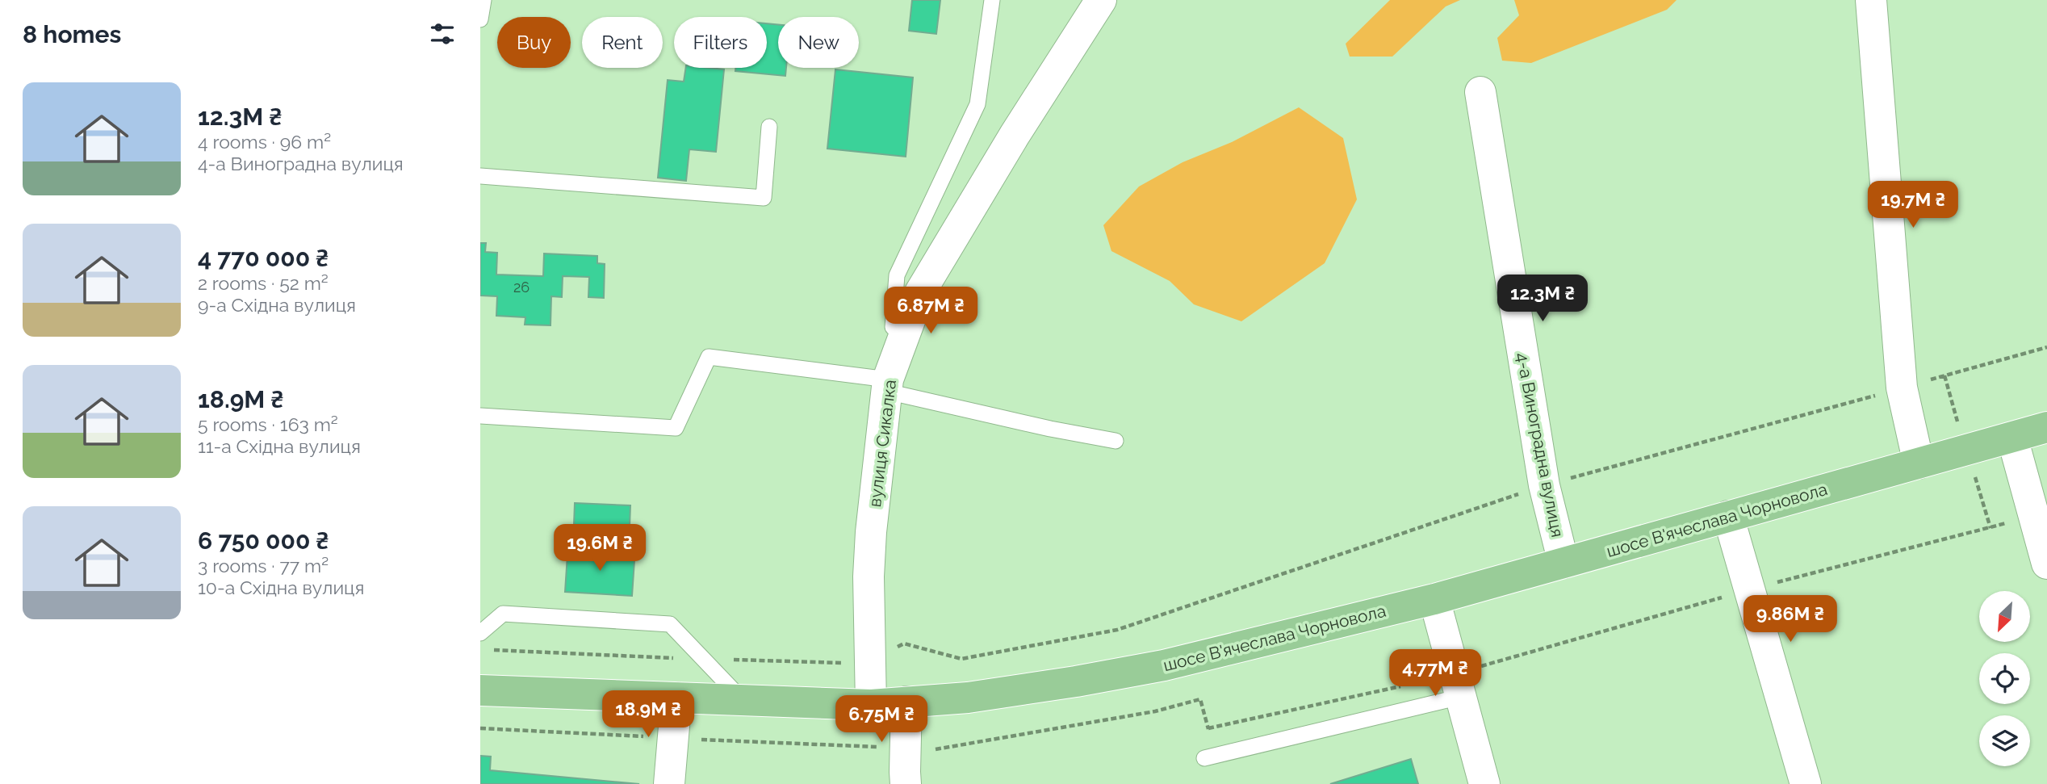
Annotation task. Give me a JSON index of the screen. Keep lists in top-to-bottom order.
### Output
{
  "streets": {
    "main road": ["шосе В'ячеслава Чорновола"],
    "street": ["вулиця Сикалка", "4-а Виноградна вулиця"]
  },
  "crossings": [
    ["вулиця Сикалка", "шосе В'ячеслава Чорновола"],
    ["4-а Виноградна вулиця", "шосе В'ячеслава Чорновола"]
  ],
  "house_numbers": ["26"],
  "north": "bottom left",
  "page": {
    "heading": "8 homes",
    "chip": [
      "Buy",
      "Rent",
      "Filters",
      "New"
    ],
    "list": [
      {
        "name": "12.3M ₴",
        "note": "4 rooms · 96 m² · 4-а Виноградна вулиця"
      },
      {
        "name": "4 770 000 ₴",
        "note": "2 rooms · 52 m² · 9-а Східна вулиця"
      },
      {
        "name": "18.9M ₴",
        "note": "5 rooms · 163 m² · 11-а Східна вулиця"
      },
      {
        "name": "6 750 000 ₴",
        "note": "3 rooms · 77 m² · 10-а Східна вулиця"
      }
    ],
    "price": [
      "19.7M ₴",
      "12.3M ₴",
      "6.87M ₴",
      "19.6M ₴",
      "9.86M ₴",
      "4.77M ₴",
      "18.9M ₴",
      "6.75M ₴"
    ]
  }
}
